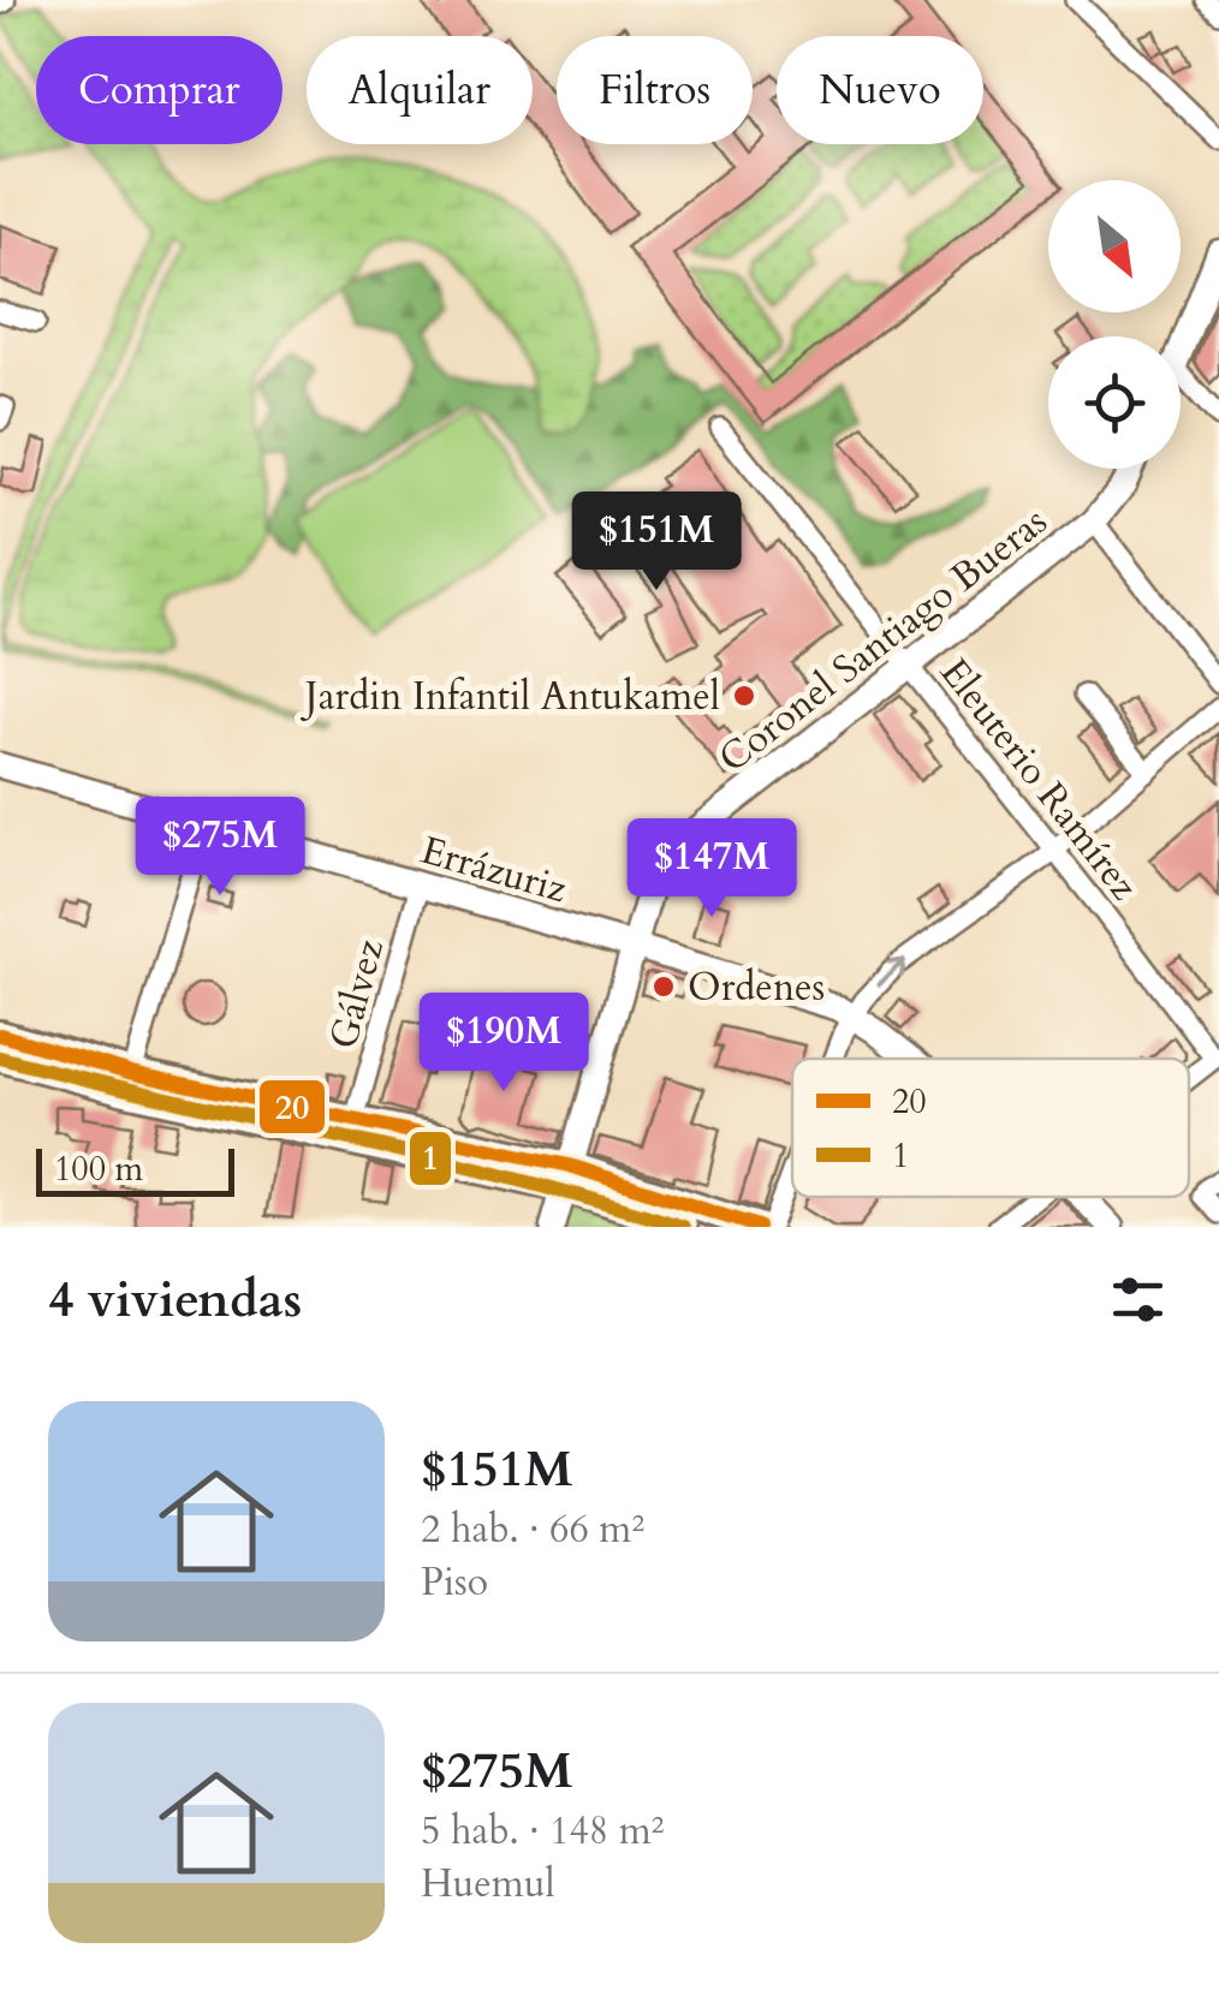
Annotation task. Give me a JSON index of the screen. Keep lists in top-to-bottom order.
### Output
{
  "streets": {
    "main road": ["Coronel Santiago Bueras", "Errázuriz"],
    "street": ["Eleuterio Ramírez", "Gálvez"]
  },
  "crossings": [
    ["Coronel Santiago Bueras", "Eleuterio Ramírez"],
    ["Coronel Santiago Bueras", "Errázuriz"],
    ["Errázuriz", "Gálvez"]
  ],
  "places": ["Jardin Infantil Antukamel", "Ordenes"],
  "lines": ["transit line 20", "transit line 1"],
  "legend": ["20", "1"],
  "scale_bar": "100 m",
  "north": "bottom right",
  "page": {
    "chip": [
      "Comprar",
      "Alquilar",
      "Filtros",
      "Nuevo"
    ],
    "price": [
      "$151M",
      "$275M",
      "$147M",
      "$190M"
    ],
    "scale": "100 m",
    "heading": "4 viviendas",
    "list": [
      {
        "name": "$151M",
        "note": "2 hab. · 66 m² · Piso"
      },
      {
        "name": "$275M",
        "note": "5 hab. · 148 m² · Huemul"
      }
    ]
  }
}
